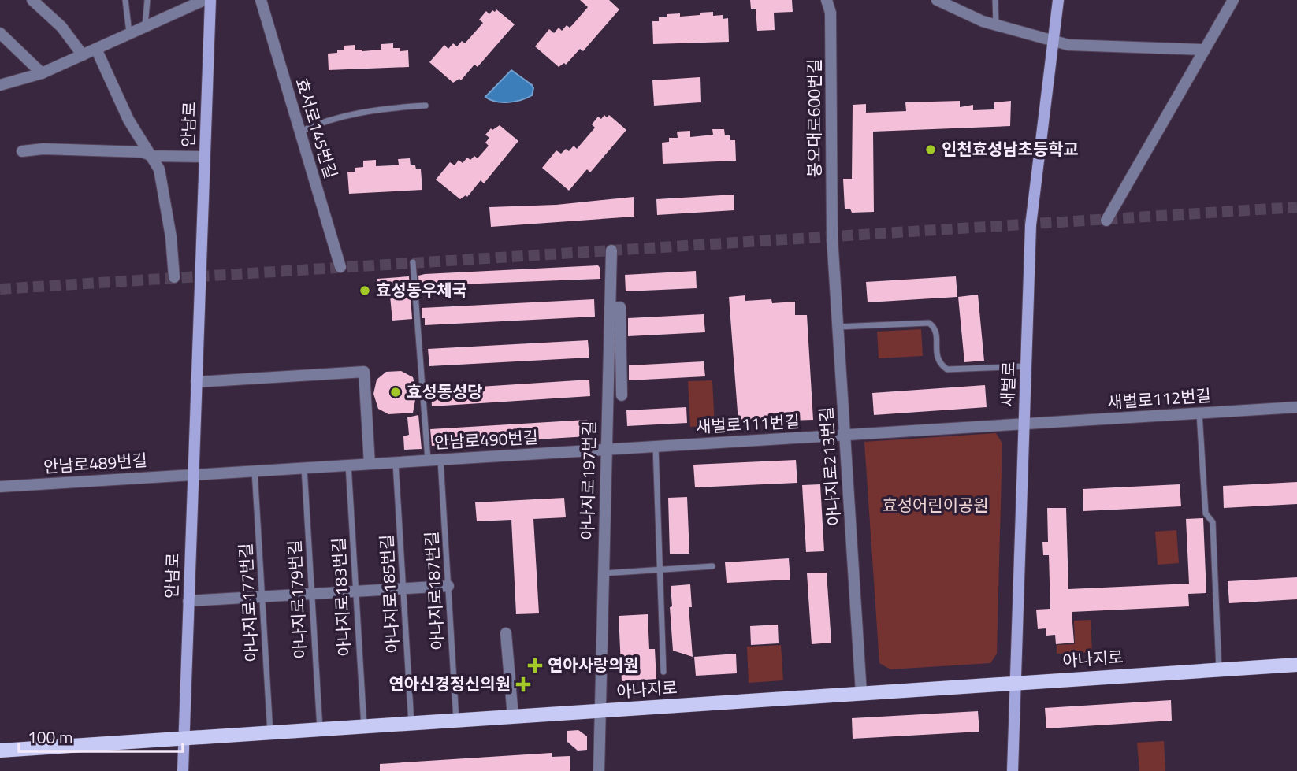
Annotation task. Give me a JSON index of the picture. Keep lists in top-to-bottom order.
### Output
{
  "streets": {
    "main road": ["아나지로"],
    "street": [
      "봉오대로600번길",
      "안남로",
      "효서로145번길",
      "새벌로",
      "새벌로112번길",
      "새벌로111번길",
      "안남로490번길",
      "안남로489번길",
      "아나지로213번길",
      "아나지로197번길"
    ],
    "lane": [
      "아나지로187번길",
      "아나지로185번길",
      "아나지로183번길",
      "아나지로179번길",
      "아나지로177번길"
    ]
  },
  "crossings": [
    ["봉오대로600번길", "아나지로213번길"],
    ["안남로", "안남로490번길"],
    ["안남로", "안남로489번길"],
    ["안남로", "아나지로"],
    ["새벌로", "새벌로112번길"],
    ["새벌로", "새벌로111번길"],
    ["새벌로", "아나지로"],
    ["새벌로112번길", "새벌로111번길"],
    ["새벌로111번길", "안남로490번길"],
    ["새벌로111번길", "아나지로213번길"],
    ["새벌로111번길", "아나지로197번길"],
    ["안남로490번길", "안남로489번길"],
    ["안남로490번길", "아나지로197번길"],
    ["안남로490번길", "아나지로187번길"],
    ["안남로490번길", "아나지로185번길"],
    ["안남로490번길", "아나지로183번길"],
    ["안남로490번길", "아나지로179번길"],
    ["안남로490번길", "아나지로177번길"],
    ["아나지로213번길", "아나지로"],
    ["아나지로197번길", "아나지로"],
    ["아나지로187번길", "아나지로"],
    ["아나지로185번길", "아나지로"],
    ["아나지로183번길", "아나지로"],
    ["아나지로179번길", "아나지로"],
    ["아나지로177번길", "아나지로"]
  ],
  "parks": ["효성어린이공원"],
  "places": {
    "other": ["인천효성남초등학교", "효성동우체국", "효성동성당"],
    "health": ["연아사랑의원", "연아신경정신의원"]
  },
  "scale_bar": "100 m"
}
